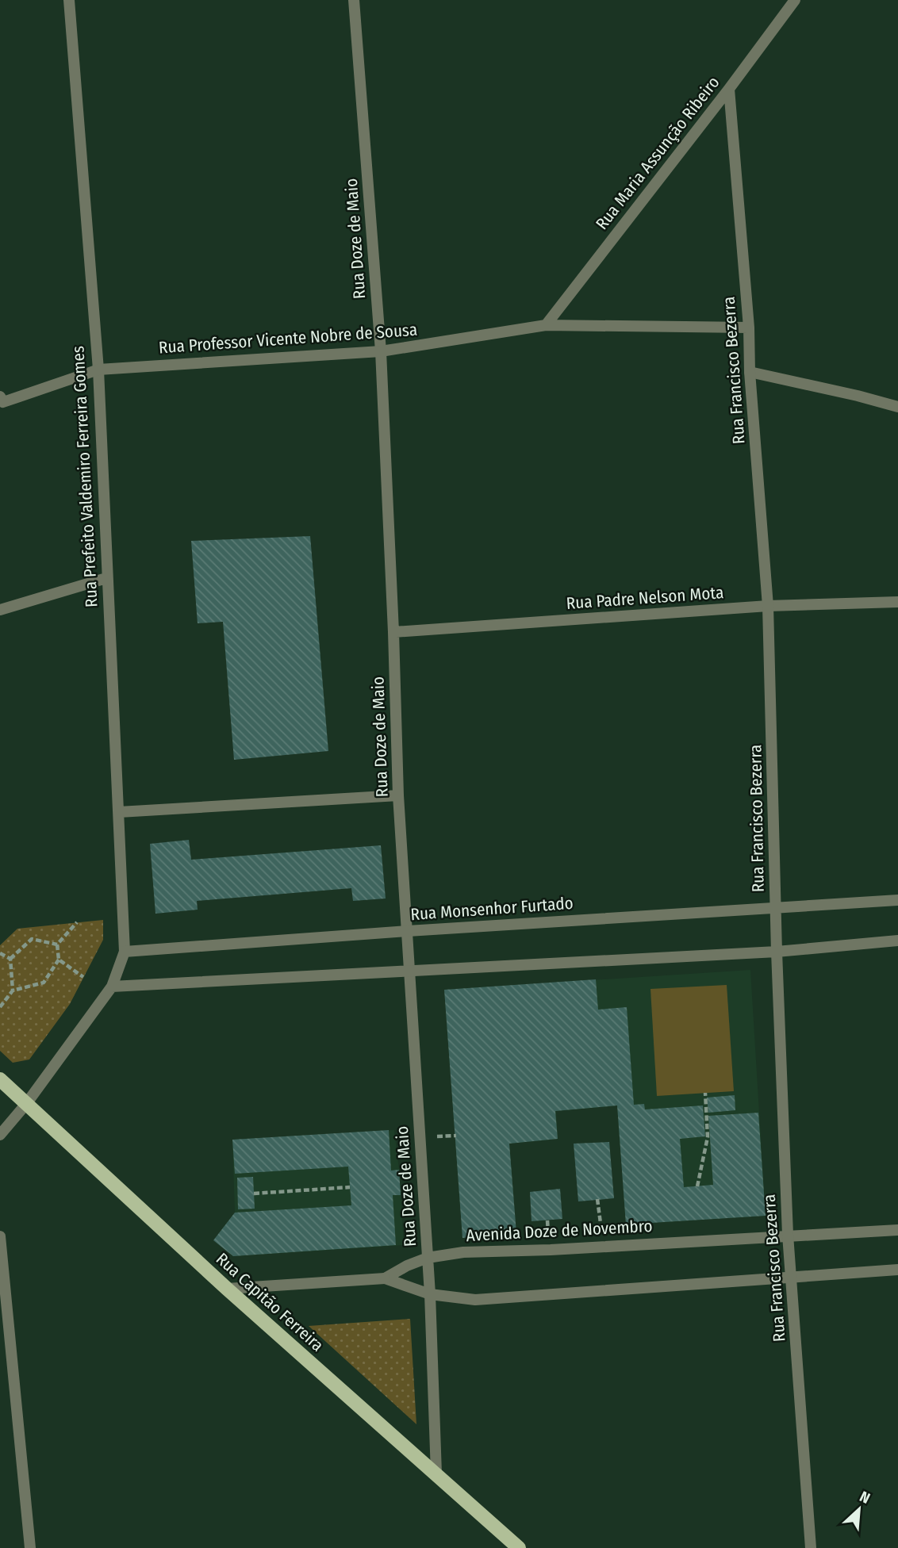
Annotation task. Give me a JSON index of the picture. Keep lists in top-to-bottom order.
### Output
{
  "streets": {
    "main road": ["Rua Capitão Ferreira"],
    "street": [
      "Rua Maria Assunção Ribeiro",
      "Rua Doze de Maio",
      "Rua Professor Vicente Nobre de Sousa",
      "Rua Francisco Bezerra",
      "Rua Prefeito Valdemiro Ferreira Gomes",
      "Rua Padre Nelson Mota",
      "Rua Monsenhor Furtado",
      "Avenida Doze de Novembro"
    ]
  },
  "crossings": [
    ["Rua Maria Assunção Ribeiro", "Rua Professor Vicente Nobre de Sousa"],
    ["Rua Maria Assunção Ribeiro", "Rua Francisco Bezerra"],
    ["Rua Doze de Maio", "Rua Professor Vicente Nobre de Sousa"],
    ["Rua Doze de Maio", "Rua Padre Nelson Mota"],
    ["Rua Doze de Maio", "Rua Monsenhor Furtado"],
    ["Rua Doze de Maio", "Avenida Doze de Novembro"],
    ["Rua Doze de Maio", "Rua Capitão Ferreira"],
    ["Rua Professor Vicente Nobre de Sousa", "Rua Francisco Bezerra"],
    ["Rua Professor Vicente Nobre de Sousa", "Rua Prefeito Valdemiro Ferreira Gomes"],
    ["Rua Francisco Bezerra", "Rua Padre Nelson Mota"],
    ["Rua Francisco Bezerra", "Rua Monsenhor Furtado"],
    ["Rua Francisco Bezerra", "Avenida Doze de Novembro"],
    ["Rua Prefeito Valdemiro Ferreira Gomes", "Rua Monsenhor Furtado"],
    ["Avenida Doze de Novembro", "Rua Capitão Ferreira"]
  ],
  "north": "top right"
}
